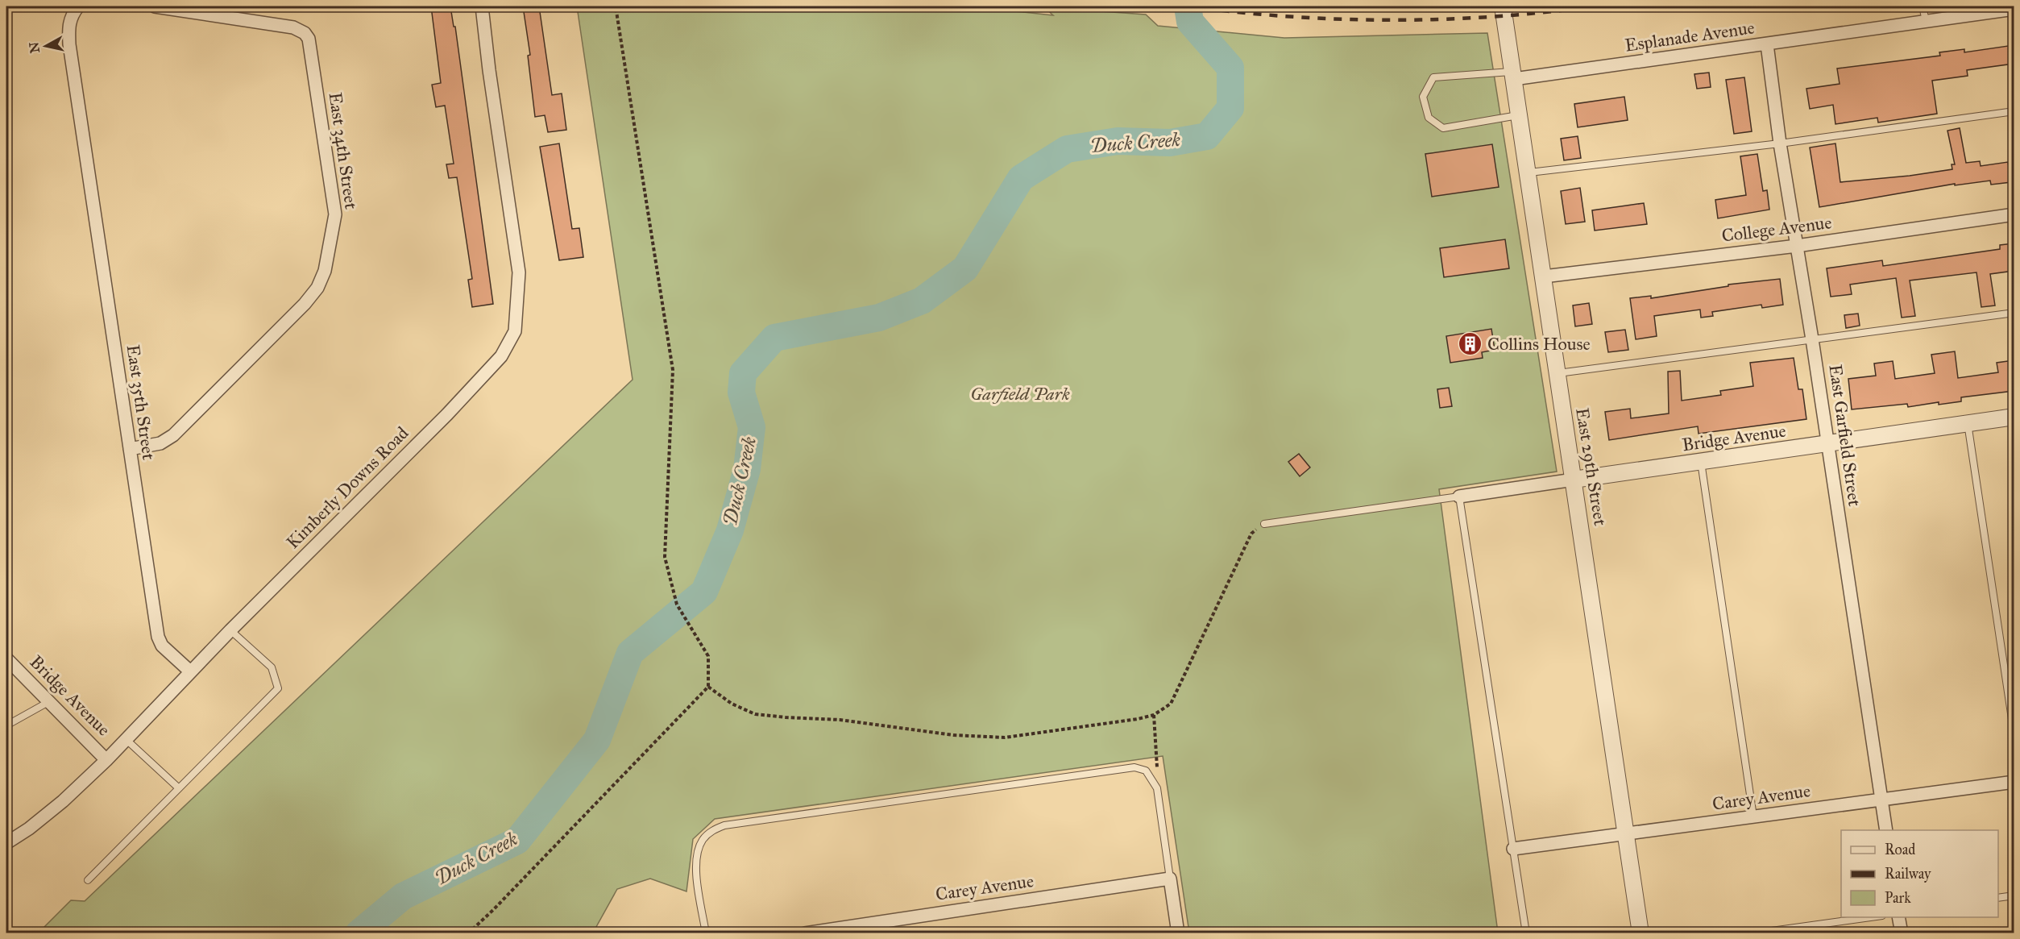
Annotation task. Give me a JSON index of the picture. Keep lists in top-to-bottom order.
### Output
{
  "streets": {
    "street": [
      "Esplanade Avenue",
      "East 34th Street",
      "College Avenue",
      "East 35th Street",
      "East Garfield Street",
      "Bridge Avenue",
      "East 29th Street",
      "Kimberly Downs Road",
      "Carey Avenue"
    ]
  },
  "crossings": [
    ["Esplanade Avenue", "East Garfield Street"],
    ["Esplanade Avenue", "East 29th Street"],
    ["East 34th Street", "East 35th Street"],
    ["College Avenue", "East Garfield Street"],
    ["College Avenue", "East 29th Street"],
    ["East 35th Street", "Kimberly Downs Road"],
    ["East Garfield Street", "Bridge Avenue"],
    ["East Garfield Street", "Carey Avenue"],
    ["Bridge Avenue", "East 29th Street"],
    ["Bridge Avenue", "Kimberly Downs Road"],
    ["East 29th Street", "Carey Avenue"]
  ],
  "water": ["Duck Creek"],
  "parks": ["Garfield Park"],
  "places": {
    "building": ["Collins House"]
  },
  "legend": ["Road", "Railway", "Park"],
  "north": "left"
}
